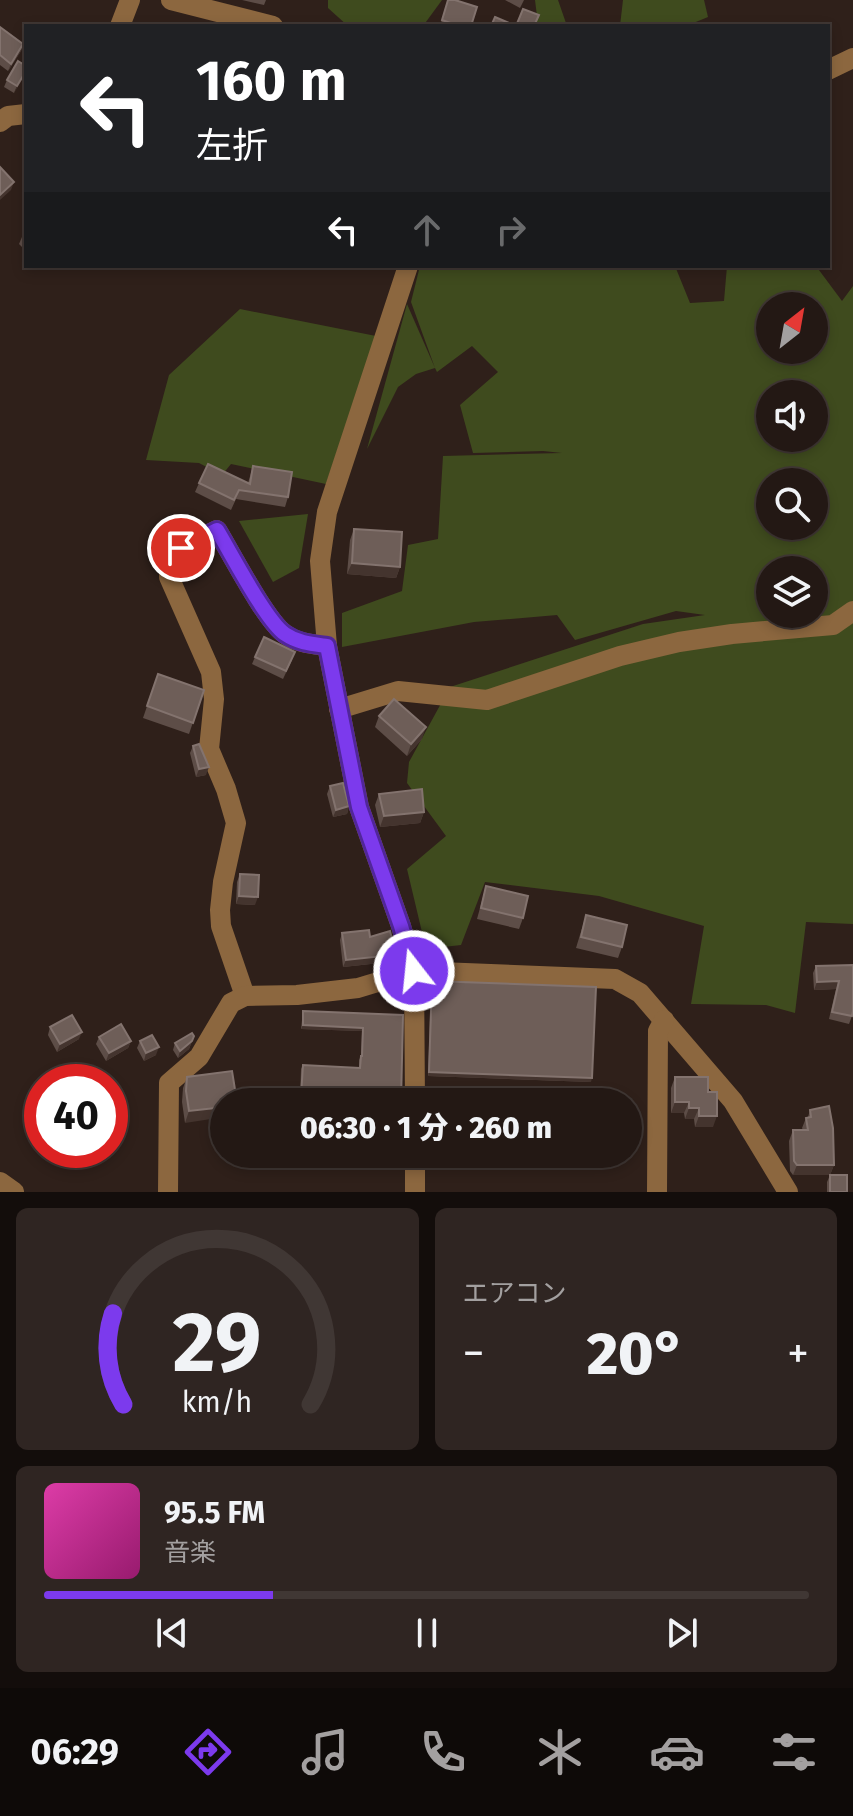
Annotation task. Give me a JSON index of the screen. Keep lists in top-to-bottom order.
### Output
{
  "north": "top right",
  "page": {
    "turn": ["160 m", "左折"],
    "limit": "40",
    "trip": "06:30 · 1 分 · 260 m",
    "tile": "エアコン",
    "heat": ["−", "20°", "+"],
    "song": ["95.5 FM", "音楽"],
    "tabs": "06:29",
    "gauge": ["29", "km/h"]
  }
}
